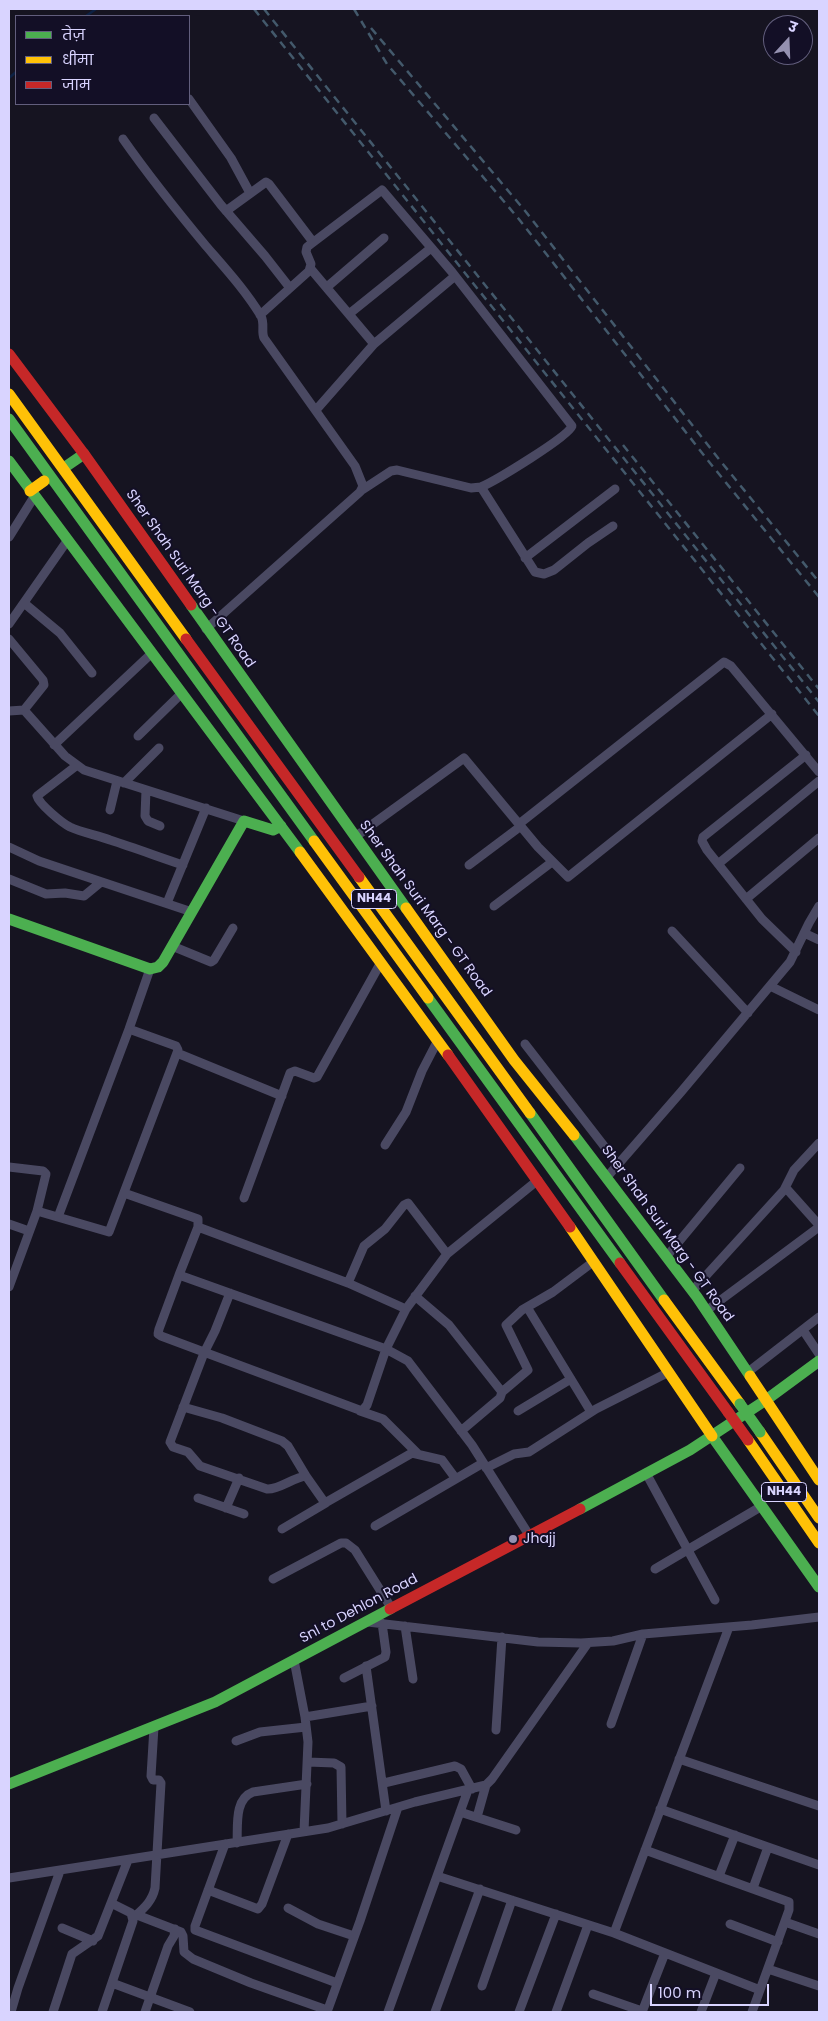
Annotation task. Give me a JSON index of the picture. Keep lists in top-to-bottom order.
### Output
{
  "streets": {
    "main road": ["Sher Shah Suri Marg - GT Road", "NH44", "Snl to Dehlon Road"]
  },
  "crossings": [
    ["Sher Shah Suri Marg - GT Road", "Snl to Dehlon Road"]
  ],
  "places": ["Jhajj"],
  "legend": ["तेज़", "धीमा", "जाम"],
  "scale_bar": "100 m",
  "north": "top"
}
